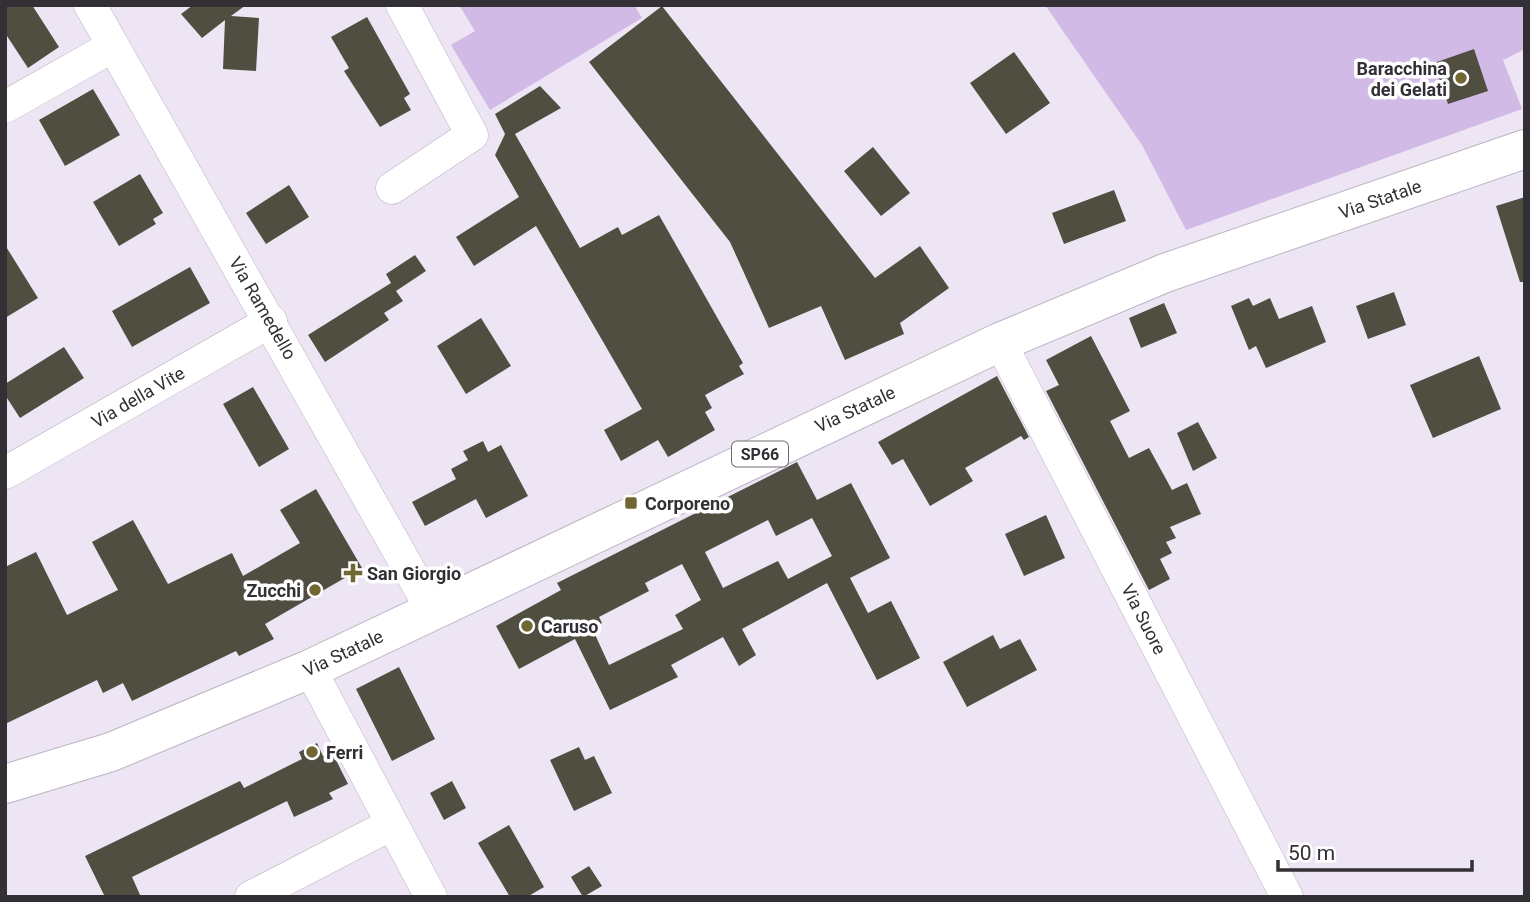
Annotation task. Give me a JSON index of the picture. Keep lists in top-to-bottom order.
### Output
{
  "streets": {
    "main road": ["Via Statale", "SP66"],
    "street": ["Via Ramedello", "Via della Vite", "Via Suore"]
  },
  "crossings": [
    ["Via Statale", "Via Ramedello"],
    ["Via Statale", "Via Suore"],
    ["Via Ramedello", "Via della Vite"]
  ],
  "places": {
    "other": [
      "Baracchina dei Gelati",
      "Zucchi",
      "Caruso",
      "Ferri"
    ],
    "transit": ["Corporeno"],
    "health": ["San Giorgio"]
  },
  "scale_bar": "50 m"
}
